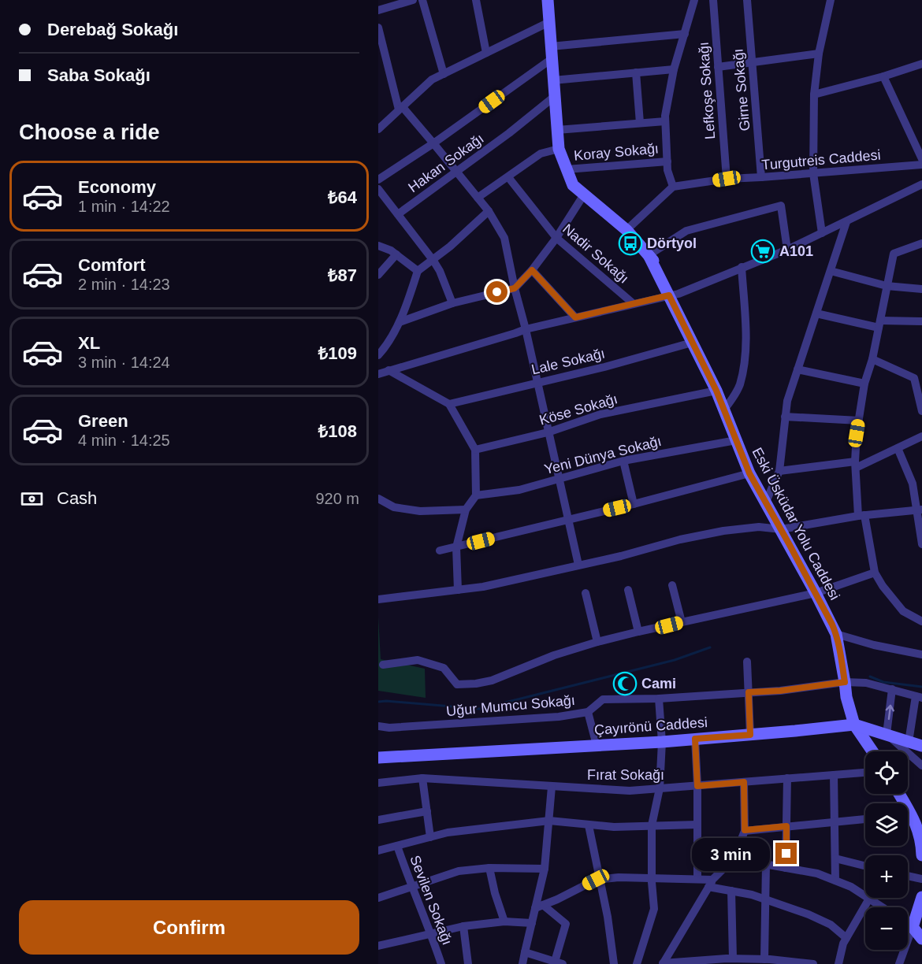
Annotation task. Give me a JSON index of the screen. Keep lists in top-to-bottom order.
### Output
{
  "streets": {
    "street": [
      "Girne Sokağı",
      "Lefkoşe Sokağı",
      "Koray Sokağı",
      "Turgutreis Caddesi",
      "Hakan Sokağı",
      "Nadir Sokağı",
      "Lale Sokağı",
      "Köse Sokağı",
      "Yeni Dünya Sokağı",
      "Eski Üsküdar Yolu Caddesi",
      "Uğur Mumcu Sokağı",
      "Çayırönü Caddesi",
      "Fırat Sokağı",
      "Sevilen Sokağı"
    ]
  },
  "crossings": [
    ["Girne Sokağı", "Turgutreis Caddesi"],
    ["Lefkoşe Sokağı", "Turgutreis Caddesi"],
    ["Koray Sokağı", "Eski Üsküdar Yolu Caddesi"],
    ["Hakan Sokağı", "Eski Üsküdar Yolu Caddesi"],
    ["Lale Sokağı", "Eski Üsküdar Yolu Caddesi"],
    ["Köse Sokağı", "Eski Üsküdar Yolu Caddesi"],
    ["Yeni Dünya Sokağı", "Eski Üsküdar Yolu Caddesi"],
    ["Eski Üsküdar Yolu Caddesi", "Uğur Mumcu Sokağı"],
    ["Eski Üsküdar Yolu Caddesi", "Çayırönü Caddesi"]
  ],
  "places": {
    "bus stop": ["Dörtyol"],
    "supermarket": ["A101"],
    "mosque": ["Cami"]
  },
  "page": {
    "banner": ["Derebağ Sokağı", "Saba Sokağı"],
    "heading": "Choose a ride",
    "list": [
      {
        "name": "Economy",
        "note": "1 min · 14:22",
        "value": "₺64"
      },
      {
        "name": "Comfort",
        "note": "2 min · 14:23",
        "value": "₺87"
      },
      {
        "name": "XL",
        "note": "3 min · 14:24",
        "value": "₺109"
      },
      {
        "name": "Green",
        "note": "4 min · 14:25",
        "value": "₺108"
      }
    ],
    "pay": ["Cash", "920 m"],
    "map_buttons": ["+", "−"],
    "bubble": "3 min",
    "buttons": "Confirm"
  }
}
